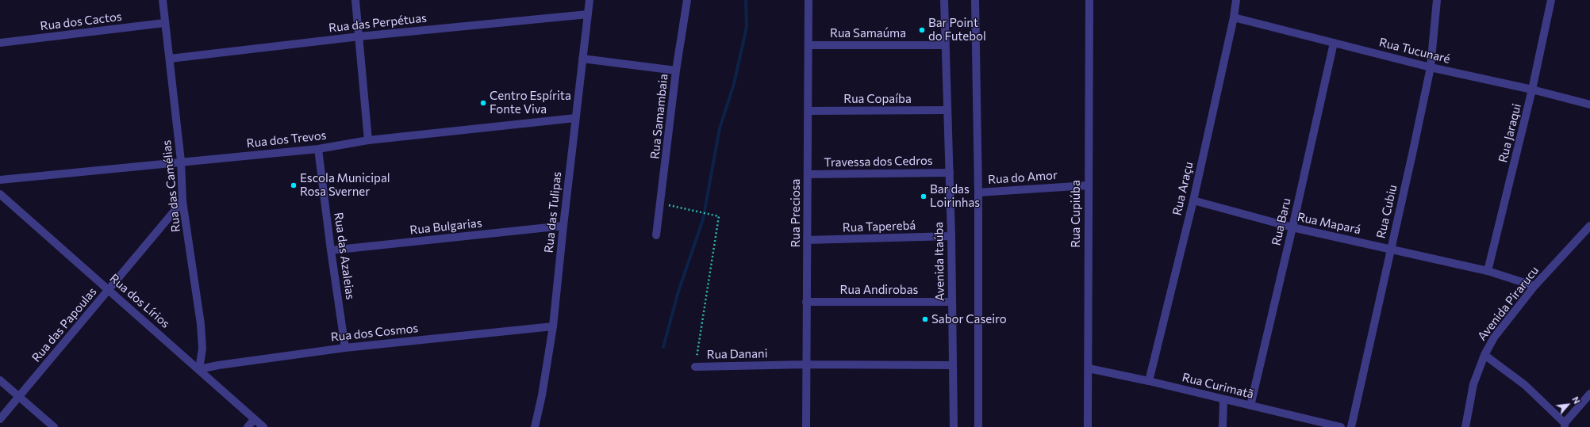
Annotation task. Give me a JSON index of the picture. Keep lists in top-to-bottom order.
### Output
{
  "streets": {
    "street": [
      "Rua dos Cactos",
      "Rua das Perpétuas",
      "Rua Samaúma",
      "Rua Tucunaré",
      "Rua Copaíba",
      "Rua Samambaia",
      "Rua Jaraqui",
      "Rua dos Trevos",
      "Travessa dos Cedros",
      "Rua do Amor",
      "Rua das Camélias",
      "Rua Araçu",
      "Rua Cubiu",
      "Rua das Tulipas",
      "Rua Preciosa",
      "Rua Cupiúba",
      "Rua Baru",
      "Rua Mapará",
      "Rua Bulgarias",
      "Rua Taperebá",
      "Rua das Azaleias",
      "Avenida Itaúba",
      "Rua Andirobas",
      "Rua dos Lírios",
      "Avenida Pirarucu",
      "Rua das Papoulas",
      "Rua dos Cosmos",
      "Rua Danani",
      "Rua Curimatã"
    ]
  },
  "crossings": [
    ["Rua dos Cactos", "Rua das Camélias"],
    ["Rua das Perpétuas", "Rua das Camélias"],
    ["Rua das Perpétuas", "Rua das Tulipas"],
    ["Rua Samaúma", "Rua Preciosa"],
    ["Rua Samaúma", "Avenida Itaúba"],
    ["Rua Tucunaré", "Rua Jaraqui"],
    ["Rua Tucunaré", "Rua Araçu"],
    ["Rua Tucunaré", "Rua Cubiu"],
    ["Rua Tucunaré", "Rua Baru"],
    ["Rua Copaíba", "Rua Preciosa"],
    ["Rua Copaíba", "Avenida Itaúba"],
    ["Rua Samambaia", "Rua Danani"],
    ["Rua Jaraqui", "Rua Mapará"],
    ["Rua dos Trevos", "Rua das Camélias"],
    ["Rua dos Trevos", "Rua das Tulipas"],
    ["Rua dos Trevos", "Rua das Azaleias"],
    ["Travessa dos Cedros", "Rua Preciosa"],
    ["Travessa dos Cedros", "Avenida Itaúba"],
    ["Rua do Amor", "Rua Cupiúba"],
    ["Rua das Camélias", "Rua dos Lírios"],
    ["Rua das Camélias", "Rua das Papoulas"],
    ["Rua das Camélias", "Rua dos Cosmos"],
    ["Rua Araçu", "Rua Mapará"],
    ["Rua Araçu", "Rua Curimatã"],
    ["Rua Cubiu", "Rua Mapará"],
    ["Rua das Tulipas", "Rua Bulgarias"],
    ["Rua das Tulipas", "Rua dos Cosmos"],
    ["Rua Preciosa", "Rua Taperebá"],
    ["Rua Preciosa", "Rua Andirobas"],
    ["Rua Preciosa", "Rua Danani"],
    ["Rua Cupiúba", "Rua Curimatã"],
    ["Rua Baru", "Rua Mapará"],
    ["Rua Baru", "Rua Curimatã"],
    ["Rua Mapará", "Avenida Pirarucu"],
    ["Rua Bulgarias", "Rua das Azaleias"],
    ["Rua Taperebá", "Avenida Itaúba"],
    ["Rua das Azaleias", "Rua dos Cosmos"],
    ["Avenida Itaúba", "Rua Andirobas"],
    ["Avenida Itaúba", "Rua Danani"],
    ["Rua dos Lírios", "Rua das Papoulas"],
    ["Rua dos Lírios", "Rua dos Cosmos"]
  ],
  "places": [
    "Bar Point do Futebol",
    "Centro Espírita Fonte Viva",
    "Escola Municipal Rosa Sverner",
    "Bar das Loirinhas",
    "Sabor Caseiro"
  ],
  "north": "top right"
}
